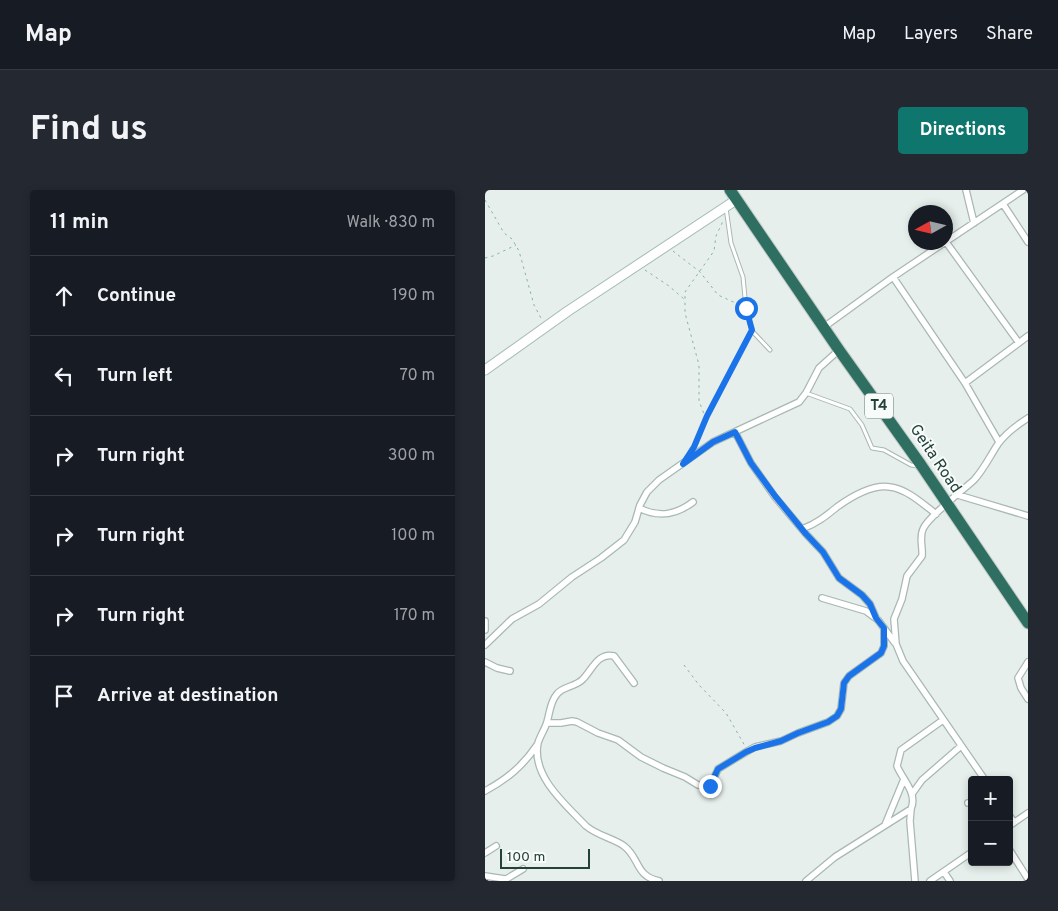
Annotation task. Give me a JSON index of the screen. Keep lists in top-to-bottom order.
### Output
{
  "streets": {
    "highway": ["T4", "Geita Road"]
  },
  "scale_bar": "100 m",
  "north": "left",
  "page": {
    "header": "Map",
    "nav": ["Map", "Layers", "Share"],
    "buttons": "Directions",
    "title": "Find us",
    "heading": ["11 min", "Walk · 830 m"],
    "list": [
      ["Continue", "190 m"],
      ["Turn left", "70 m"],
      ["Turn right", "300 m"],
      ["Turn right", "100 m"],
      ["Turn right", "170 m"],
      "Arrive at destination"
    ],
    "map_buttons": ["+", "−"],
    "scale": "100 m"
  }
}
